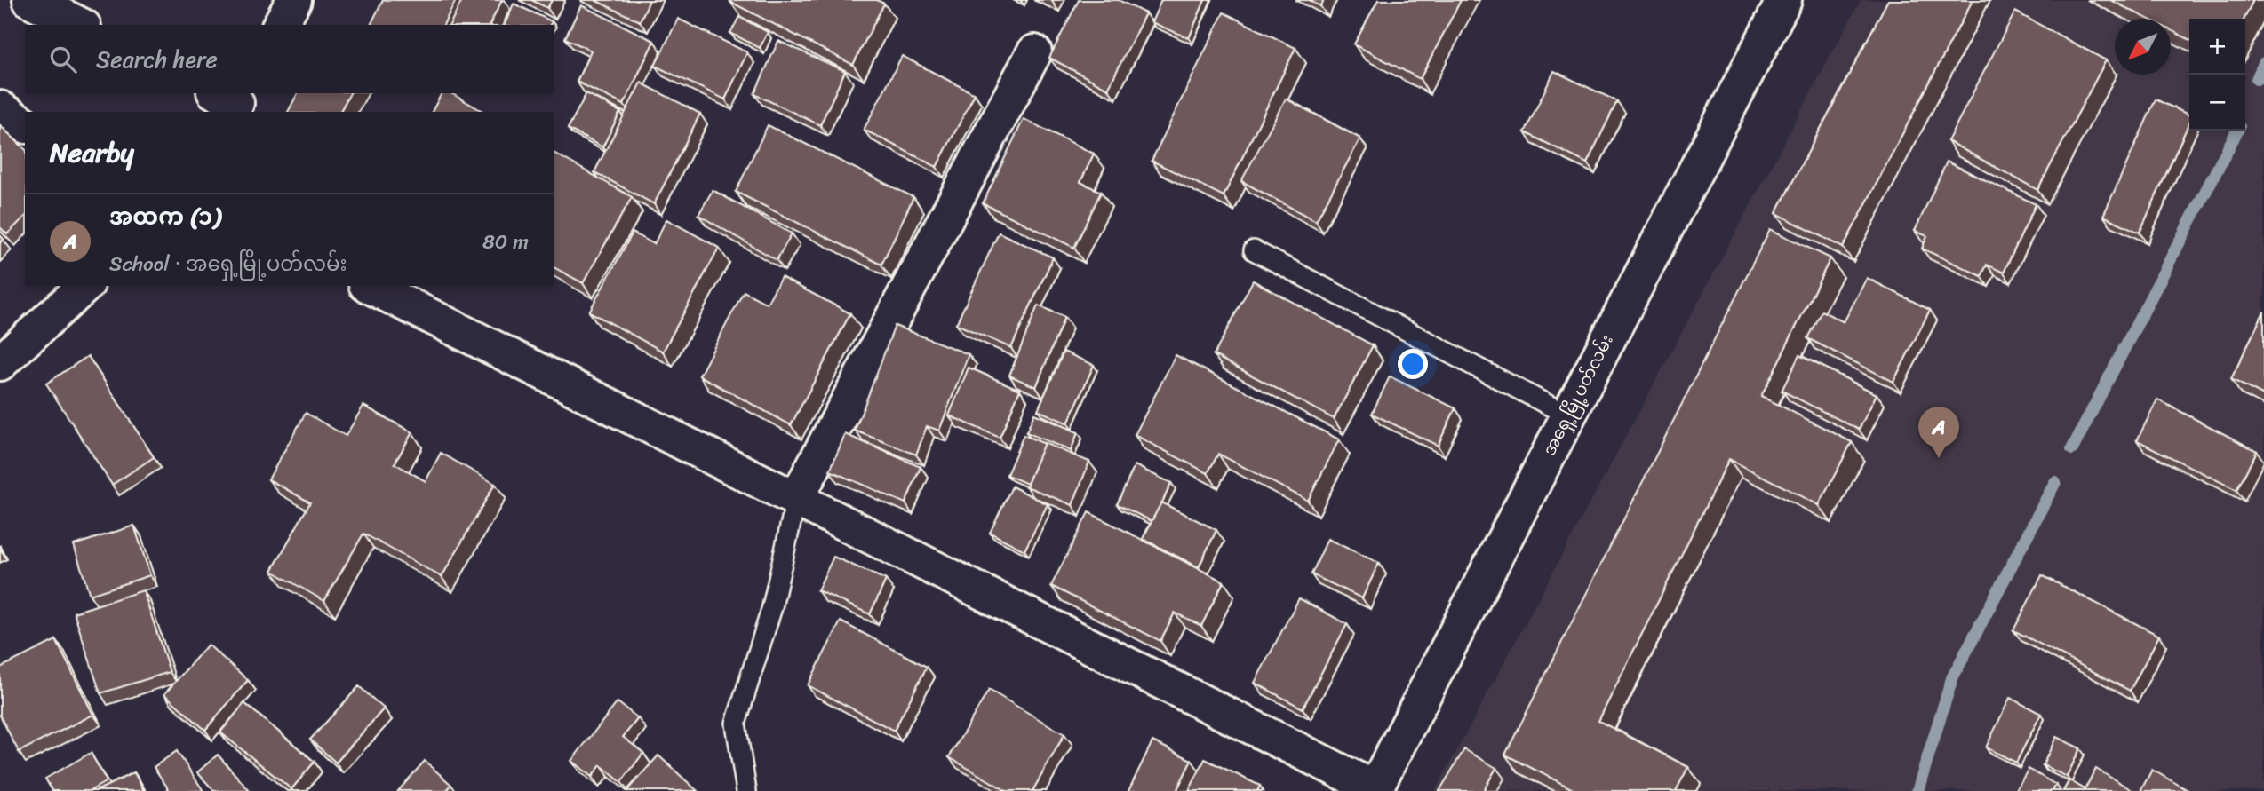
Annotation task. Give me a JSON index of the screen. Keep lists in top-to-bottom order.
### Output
{
  "streets": {
    "street": ["အရှေ့မြို့ပတ်လမ်း"]
  },
  "north": "bottom left",
  "page": {
    "map_buttons": ["+", "−"],
    "search": "Search here",
    "heading": "Nearby",
    "list": [
      {
        "mark": "A",
        "name": "အထက (၁)",
        "note": "School · အရှေ့မြို့ပတ်လမ်း",
        "value": "80 m"
      }
    ],
    "pins": "A"
  }
}
